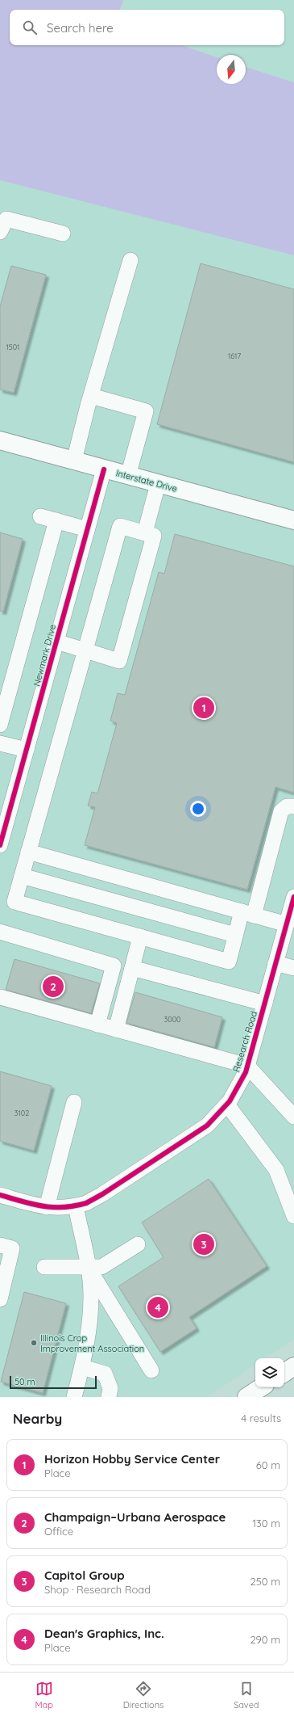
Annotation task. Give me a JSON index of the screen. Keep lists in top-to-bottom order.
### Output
{
  "streets": {
    "main road": ["Interstate Drive"],
    "street": ["Newmark Drive", "Research Road"]
  },
  "crossings": [
    ["Interstate Drive", "Newmark Drive"]
  ],
  "places": ["Illinois Crop Improvement Association"],
  "house_numbers": [
    "1501",
    "1617",
    "3000",
    "3102"
  ],
  "scale_bar": "50 m",
  "north": "bottom",
  "page": {
    "search": "Search here",
    "pins": [
      "1",
      "2",
      "3",
      "4"
    ],
    "scale": "50 m",
    "heading": ["Nearby", "4 results"],
    "list": [
      {
        "mark": "1",
        "name": "Horizon Hobby Service Center",
        "note": "Place",
        "value": "60 m"
      },
      {
        "mark": "2",
        "name": "Champaign–Urbana Aerospace",
        "note": "Office",
        "value": "130 m"
      },
      {
        "mark": "3",
        "name": "Capitol Group",
        "note": "Shop · Research Road",
        "value": "250 m"
      },
      {
        "mark": "4",
        "name": "Dean's Graphics, Inc.",
        "note": "Place",
        "value": "290 m"
      }
    ],
    "nav": ["Map", "Directions", "Saved"]
  }
}
